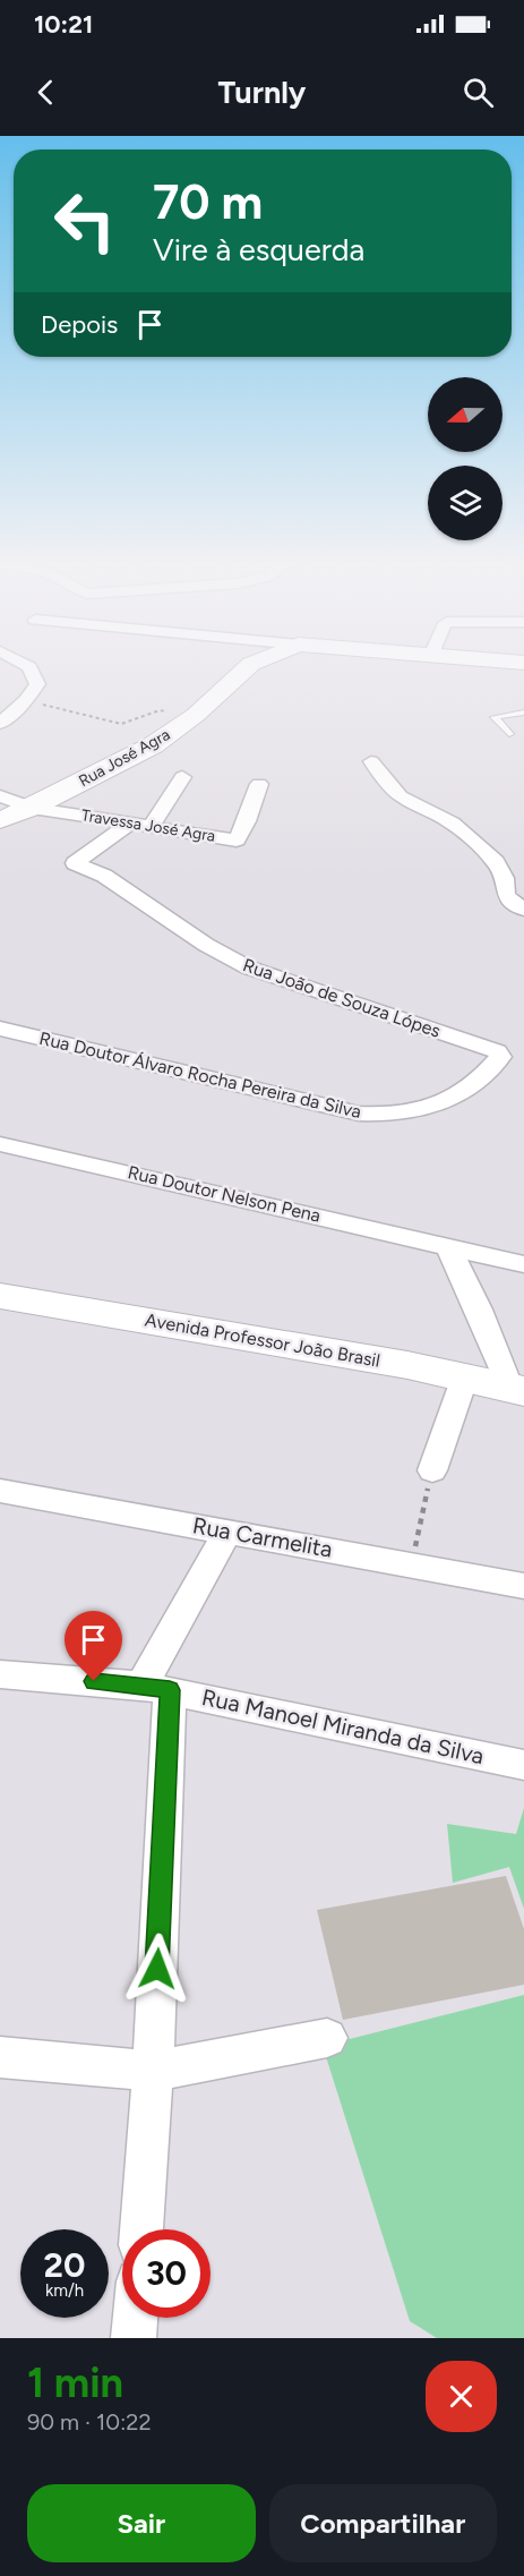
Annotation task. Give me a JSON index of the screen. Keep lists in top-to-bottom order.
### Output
{
  "streets": {
    "street": [
      "Rua José Agra",
      "Travessa José Agra",
      "Rua João de Souza Lópes",
      "Rua Doutor Álvaro Rocha Pereira da Silva",
      "Rua Doutor Nelson Pena",
      "Avenida Professor João Brasil",
      "Rua Carmelita",
      "Rua Manoel Miranda da Silva"
    ]
  },
  "crossings": [
    ["Rua José Agra", "Travessa José Agra"],
    ["Travessa José Agra", "Rua João de Souza Lópes"],
    ["Rua João de Souza Lópes", "Rua Doutor Álvaro Rocha Pereira da Silva"]
  ],
  "north": "left",
  "page": {
    "status": "10:21",
    "header": "Turnly",
    "turn": ["70 m", "Vire à esquerda"],
    "then": "Depois",
    "speed": "20 km/h",
    "limit": "30",
    "heading": ["1 min", "90 m · 10:22"],
    "buttons": ["Sair", "Compartilhar"]
  }
}
